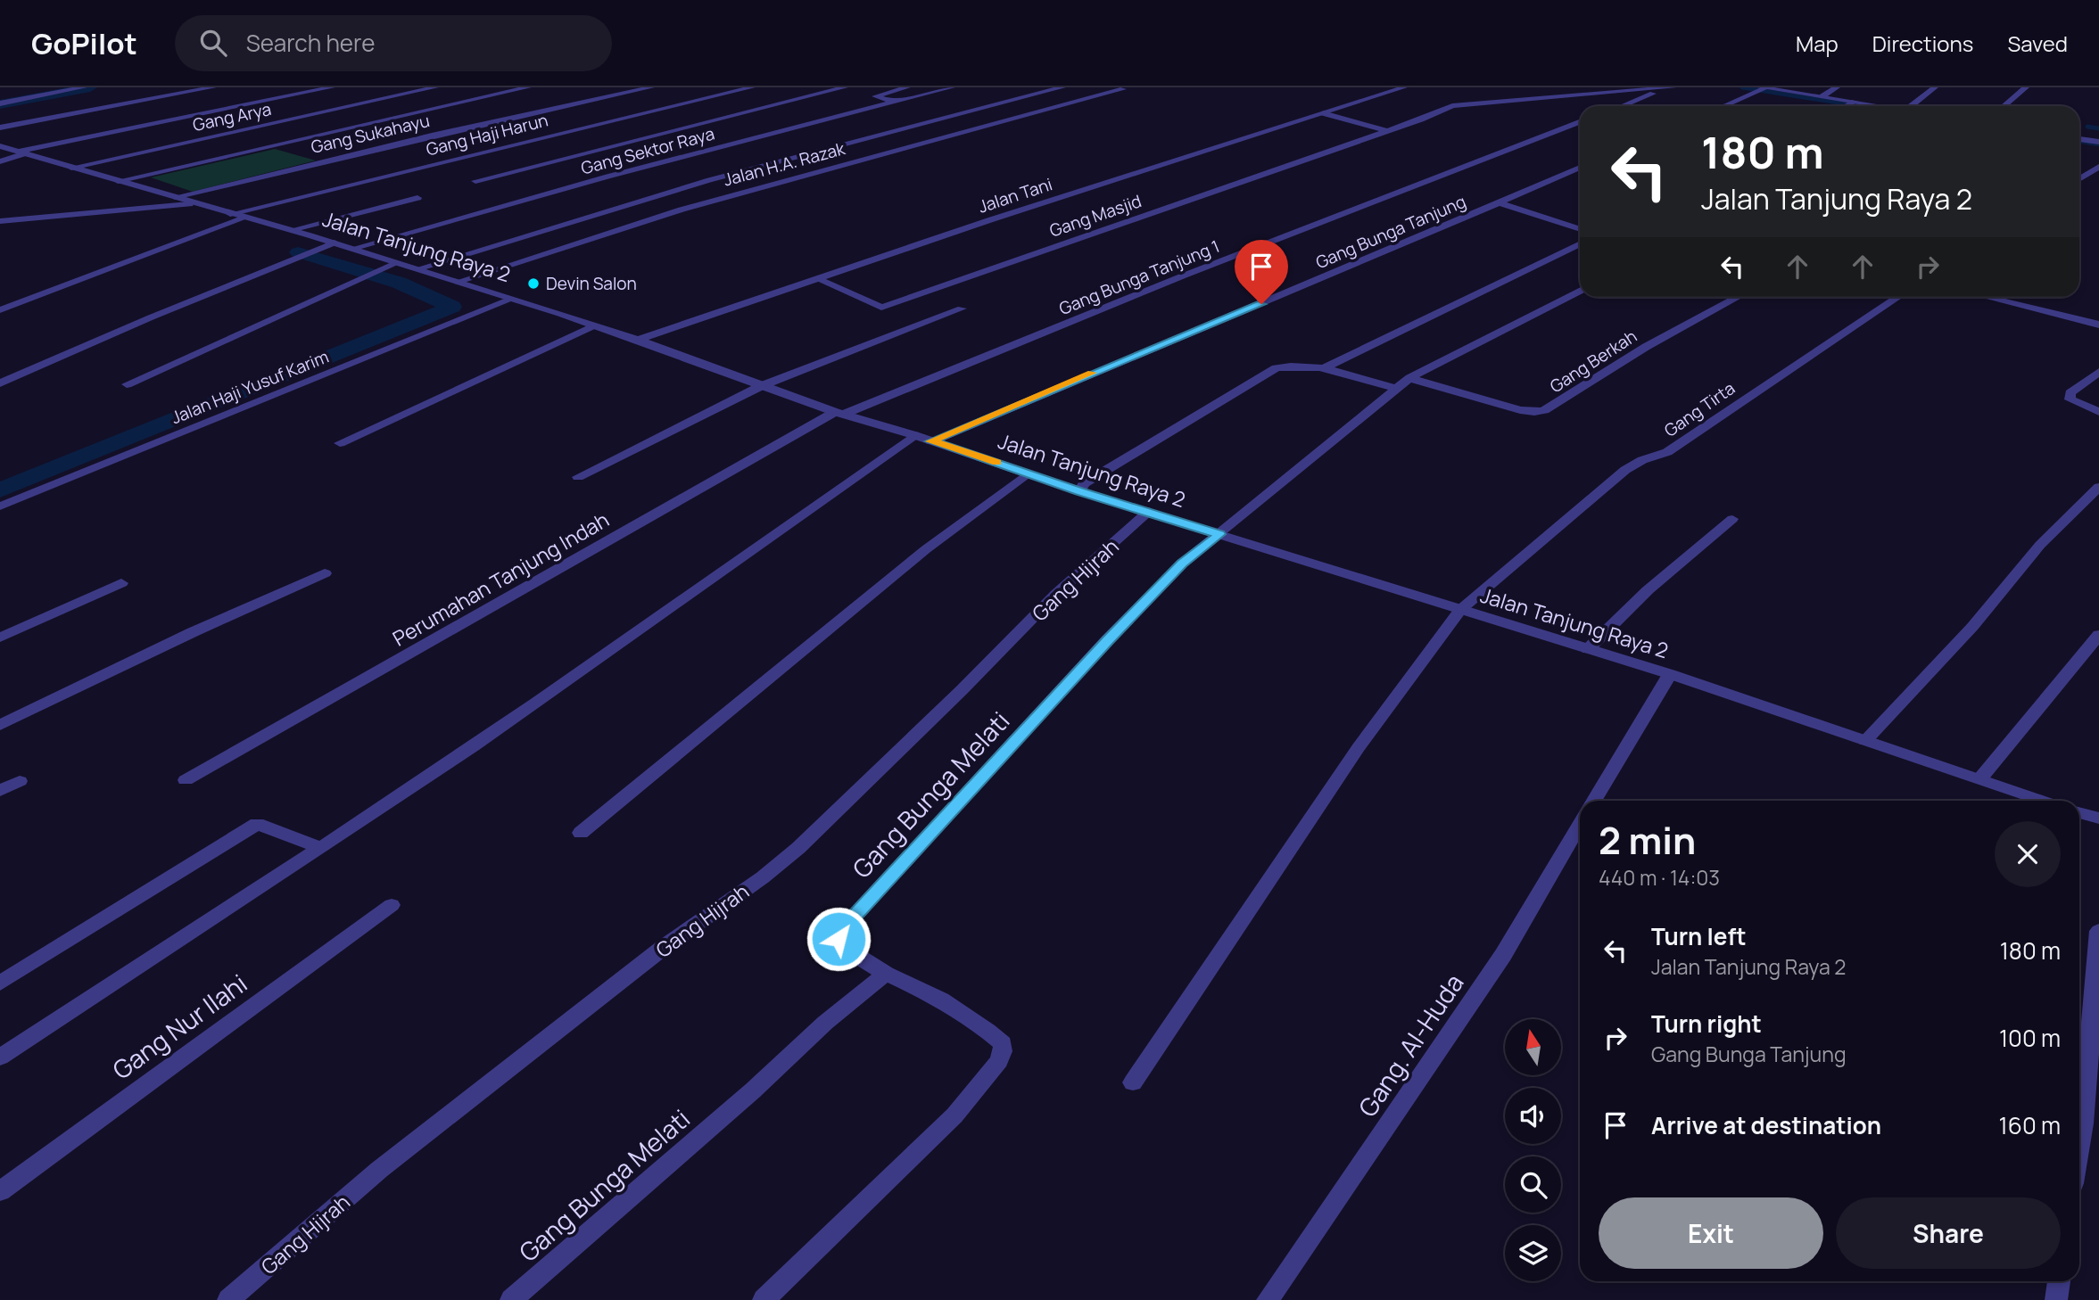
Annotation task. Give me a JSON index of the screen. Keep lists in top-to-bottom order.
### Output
{
  "streets": {
    "street": [
      "Gang Arya",
      "Gang Sukahayu",
      "Gang Haji Harun",
      "Gang Sektor Raya",
      "Jalan H.A. Razak",
      "Jalan Tani",
      "Gang Masjid",
      "Gang Bunga Tanjung",
      "Jalan Tanjung Raya 2",
      "Gang Bunga Tanjung 1",
      "Gang Berkah",
      "Jalan Haji Yusuf Karim",
      "Gang Tirta",
      "Perumahan Tanjung Indah",
      "Gang Hijrah",
      "Gang Bunga Melati",
      "Gang Nur Ilahi",
      "Gang. Al-Huda"
    ]
  },
  "crossings": [
    ["Gang Arya", "Jalan Tanjung Raya 2"],
    ["Gang Sukahayu", "Jalan Tanjung Raya 2"],
    ["Gang Haji Harun", "Jalan Tanjung Raya 2"],
    ["Gang Sektor Raya", "Jalan Tanjung Raya 2"],
    ["Jalan H.A. Razak", "Jalan Tanjung Raya 2"],
    ["Jalan Tani", "Gang Masjid"],
    ["Jalan Tani", "Jalan Tanjung Raya 2"],
    ["Gang Bunga Tanjung", "Jalan Tanjung Raya 2"],
    ["Jalan Tanjung Raya 2", "Gang Bunga Tanjung 1"],
    ["Jalan Tanjung Raya 2", "Jalan Haji Yusuf Karim"],
    ["Jalan Tanjung Raya 2", "Gang Tirta"],
    ["Jalan Tanjung Raya 2", "Perumahan Tanjung Indah"],
    ["Jalan Tanjung Raya 2", "Gang Hijrah"],
    ["Jalan Tanjung Raya 2", "Gang Bunga Melati"],
    ["Gang Bunga Tanjung 1", "Perumahan Tanjung Indah"]
  ],
  "places": ["Devin Salon"],
  "north": "top",
  "page": {
    "header": "GoPilot",
    "search": "Search here",
    "nav": ["Map", "Directions", "Saved"],
    "turn": ["180 m", "Jalan Tanjung Raya 2"],
    "heading": ["2 min", "440 m · 14:03"],
    "list": [
      {
        "name": "Turn left",
        "note": "Jalan Tanjung Raya 2",
        "value": "180 m"
      },
      {
        "name": "Turn right",
        "note": "Gang Bunga Tanjung",
        "value": "100 m"
      },
      {
        "name": "Arrive at destination",
        "value": "160 m"
      }
    ],
    "buttons": ["Exit", "Share"]
  }
}
